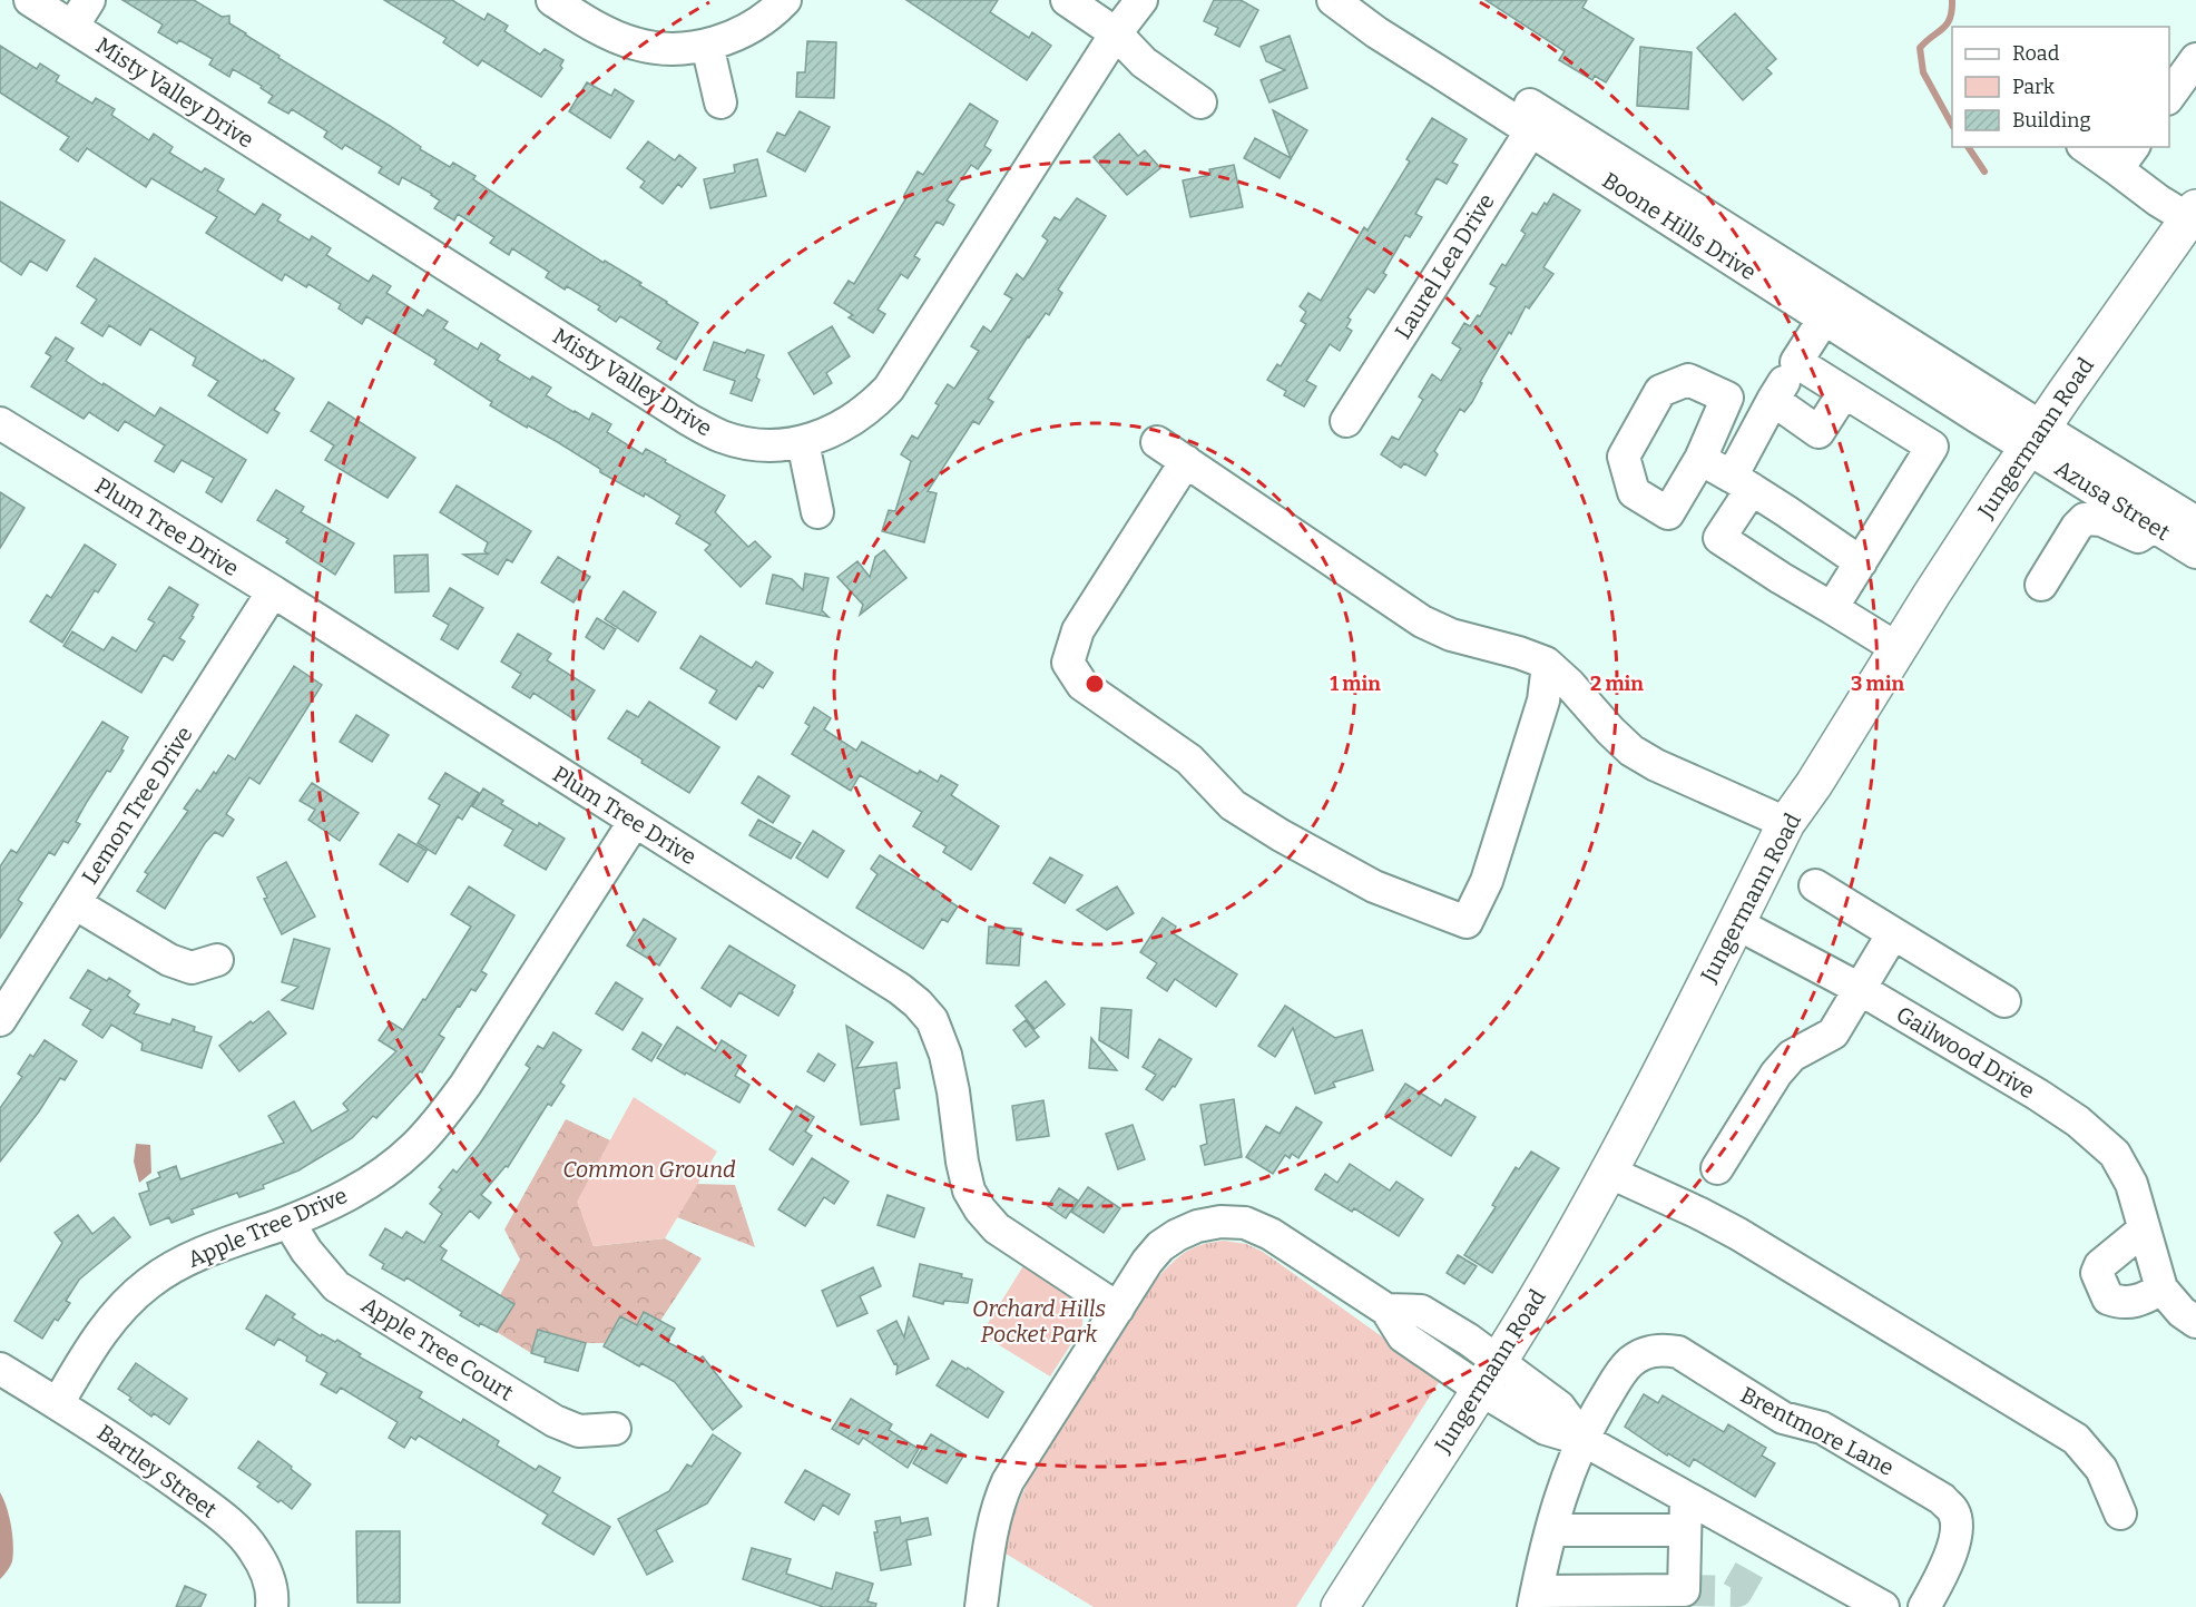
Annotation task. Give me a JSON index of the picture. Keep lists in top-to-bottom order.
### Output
{
  "streets": {
    "main road": ["Jungermann Road"],
    "street": [
      "Misty Valley Drive",
      "Boone Hills Drive",
      "Laurel Lea Drive",
      "Azusa Street",
      "Plum Tree Drive",
      "Lemon Tree Drive",
      "Gailwood Drive",
      "Apple Tree Drive",
      "Apple Tree Court",
      "Brentmore Lane",
      "Bartley Street"
    ]
  },
  "crossings": [
    ["Boone Hills Drive", "Laurel Lea Drive"],
    ["Boone Hills Drive", "Jungermann Road"],
    ["Boone Hills Drive", "Azusa Street"],
    ["Jungermann Road", "Azusa Street"],
    ["Jungermann Road", "Gailwood Drive"],
    ["Plum Tree Drive", "Lemon Tree Drive"],
    ["Plum Tree Drive", "Apple Tree Drive"],
    ["Apple Tree Drive", "Apple Tree Court"],
    ["Apple Tree Drive", "Bartley Street"]
  ],
  "parks": ["Common Ground", "Orchard Hills Pocket Park"],
  "legend": ["Road", "Park", "Building"],
  "rings": ["1 min", "2 min", "3 min"]
}
